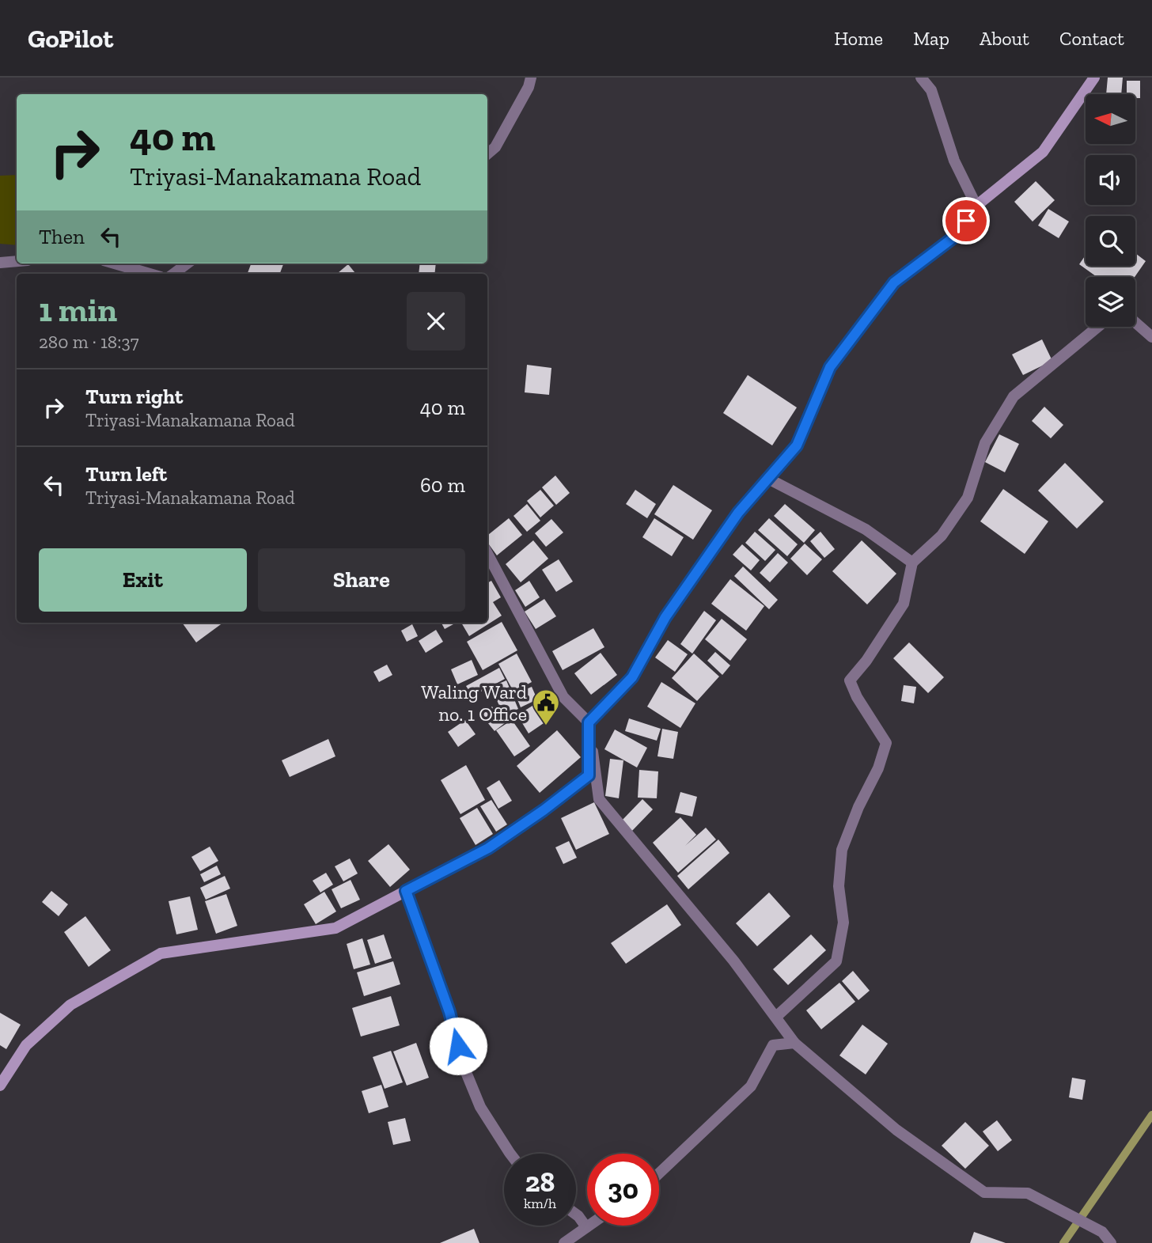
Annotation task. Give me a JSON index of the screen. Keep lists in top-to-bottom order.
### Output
{
  "places": {
    "public building": ["Waling Ward no. 1 Office"]
  },
  "north": "left",
  "page": {
    "header": "GoPilot",
    "nav": [
      "Home",
      "Map",
      "About",
      "Contact"
    ],
    "turn": ["40 m", "Triyasi-Manakamana Road"],
    "then": "Then",
    "heading": ["1 min", "280 m · 18:37"],
    "list": [
      {
        "name": "Turn right",
        "note": "Triyasi-Manakamana Road",
        "value": "40 m"
      },
      {
        "name": "Turn left",
        "note": "Triyasi-Manakamana Road",
        "value": "60 m"
      }
    ],
    "buttons": ["Exit", "Share"],
    "speed": "28 km/h",
    "limit": "30"
  }
}
